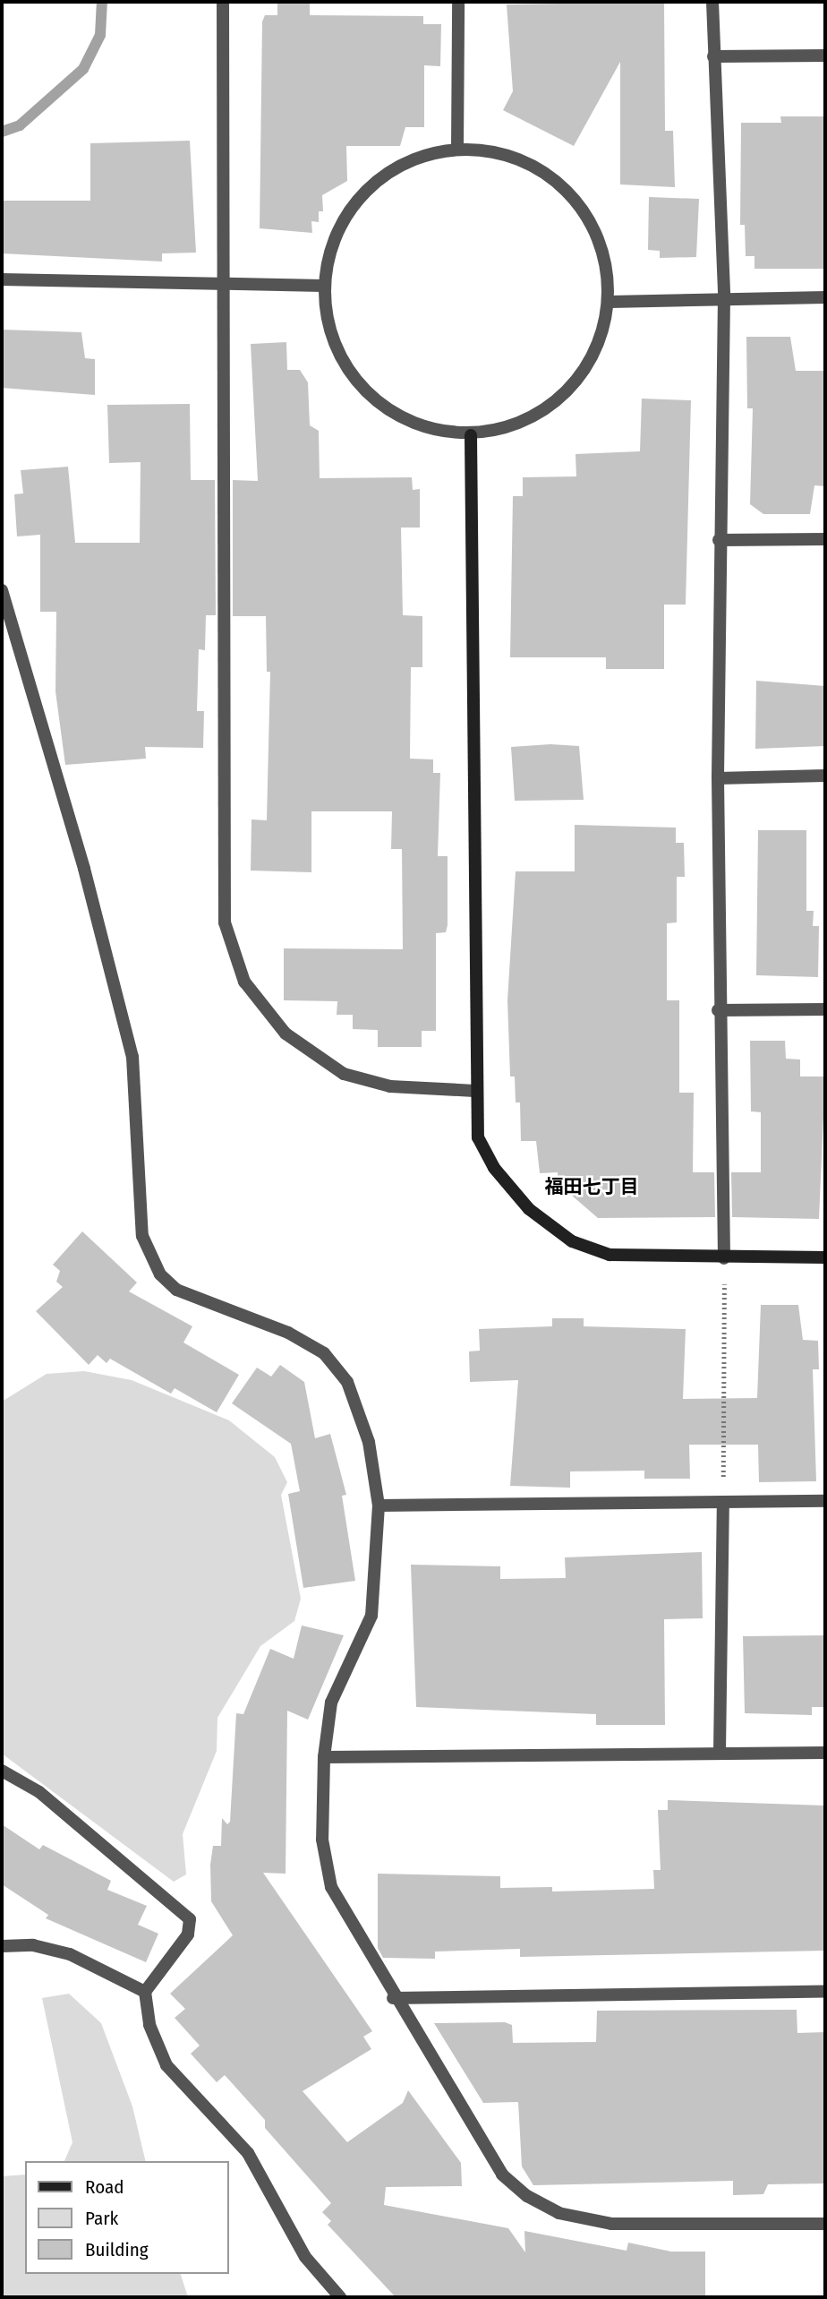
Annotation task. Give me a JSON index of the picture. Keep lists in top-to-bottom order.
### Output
{
  "districts": ["福田七丁目"],
  "legend": ["Road", "Park", "Building"]
}
